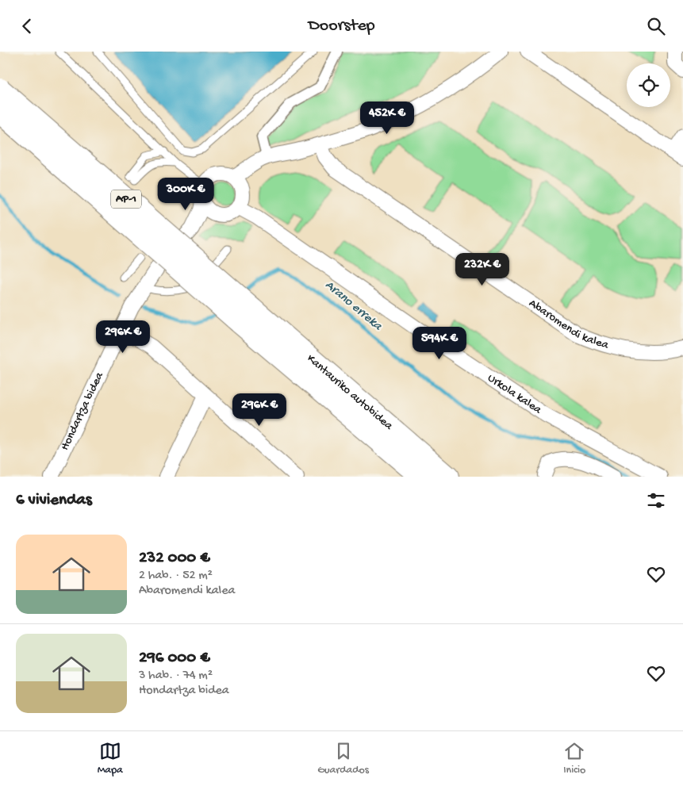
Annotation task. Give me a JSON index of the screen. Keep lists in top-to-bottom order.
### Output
{
  "streets": {
    "highway": ["AP-1", "Kantauriko autobidea"],
    "street": ["Abaromendi kalea", "Urkola kalea", "Hondartza bidea"]
  },
  "crossings": [
    ["AP-1", "Kantauriko autobidea"],
    ["Urkola kalea", "Hondartza bidea"]
  ],
  "water": ["Arano erreka"],
  "page": {
    "header": "Doorstep",
    "price": [
      "452K €",
      "300K €",
      "232K €",
      "296K €",
      "594K €",
      "296K €"
    ],
    "heading": "6 viviendas",
    "list": [
      {
        "name": "232 000 €",
        "note": "2 hab. · 52 m² · Abaromendi kalea"
      },
      {
        "name": "296 000 €",
        "note": "3 hab. · 74 m² · Hondartza bidea"
      }
    ],
    "tabs": ["Mapa", "Guardados", "Inicio"]
  }
}
